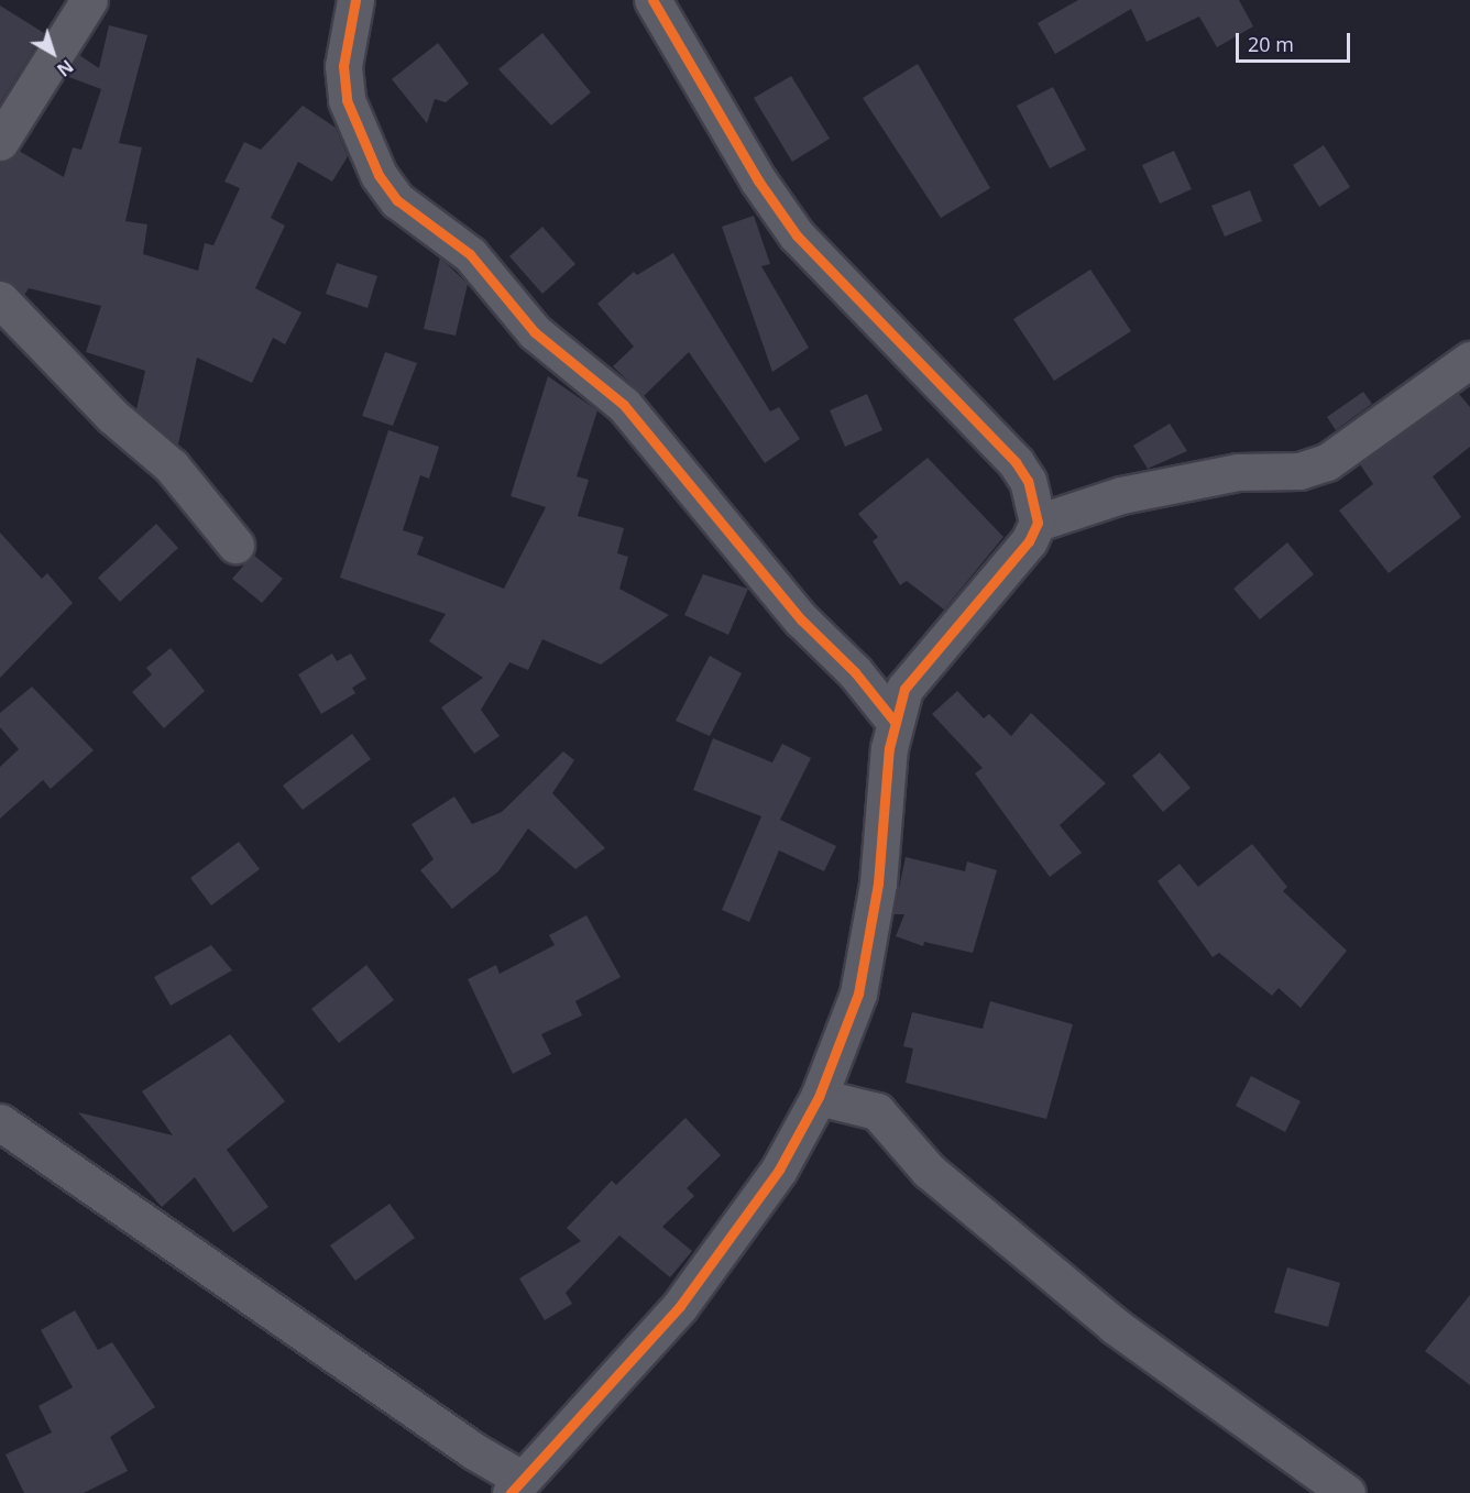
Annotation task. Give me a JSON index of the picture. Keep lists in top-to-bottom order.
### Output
{
  "scale_bar": "20 m",
  "north": "bottom right"
}
